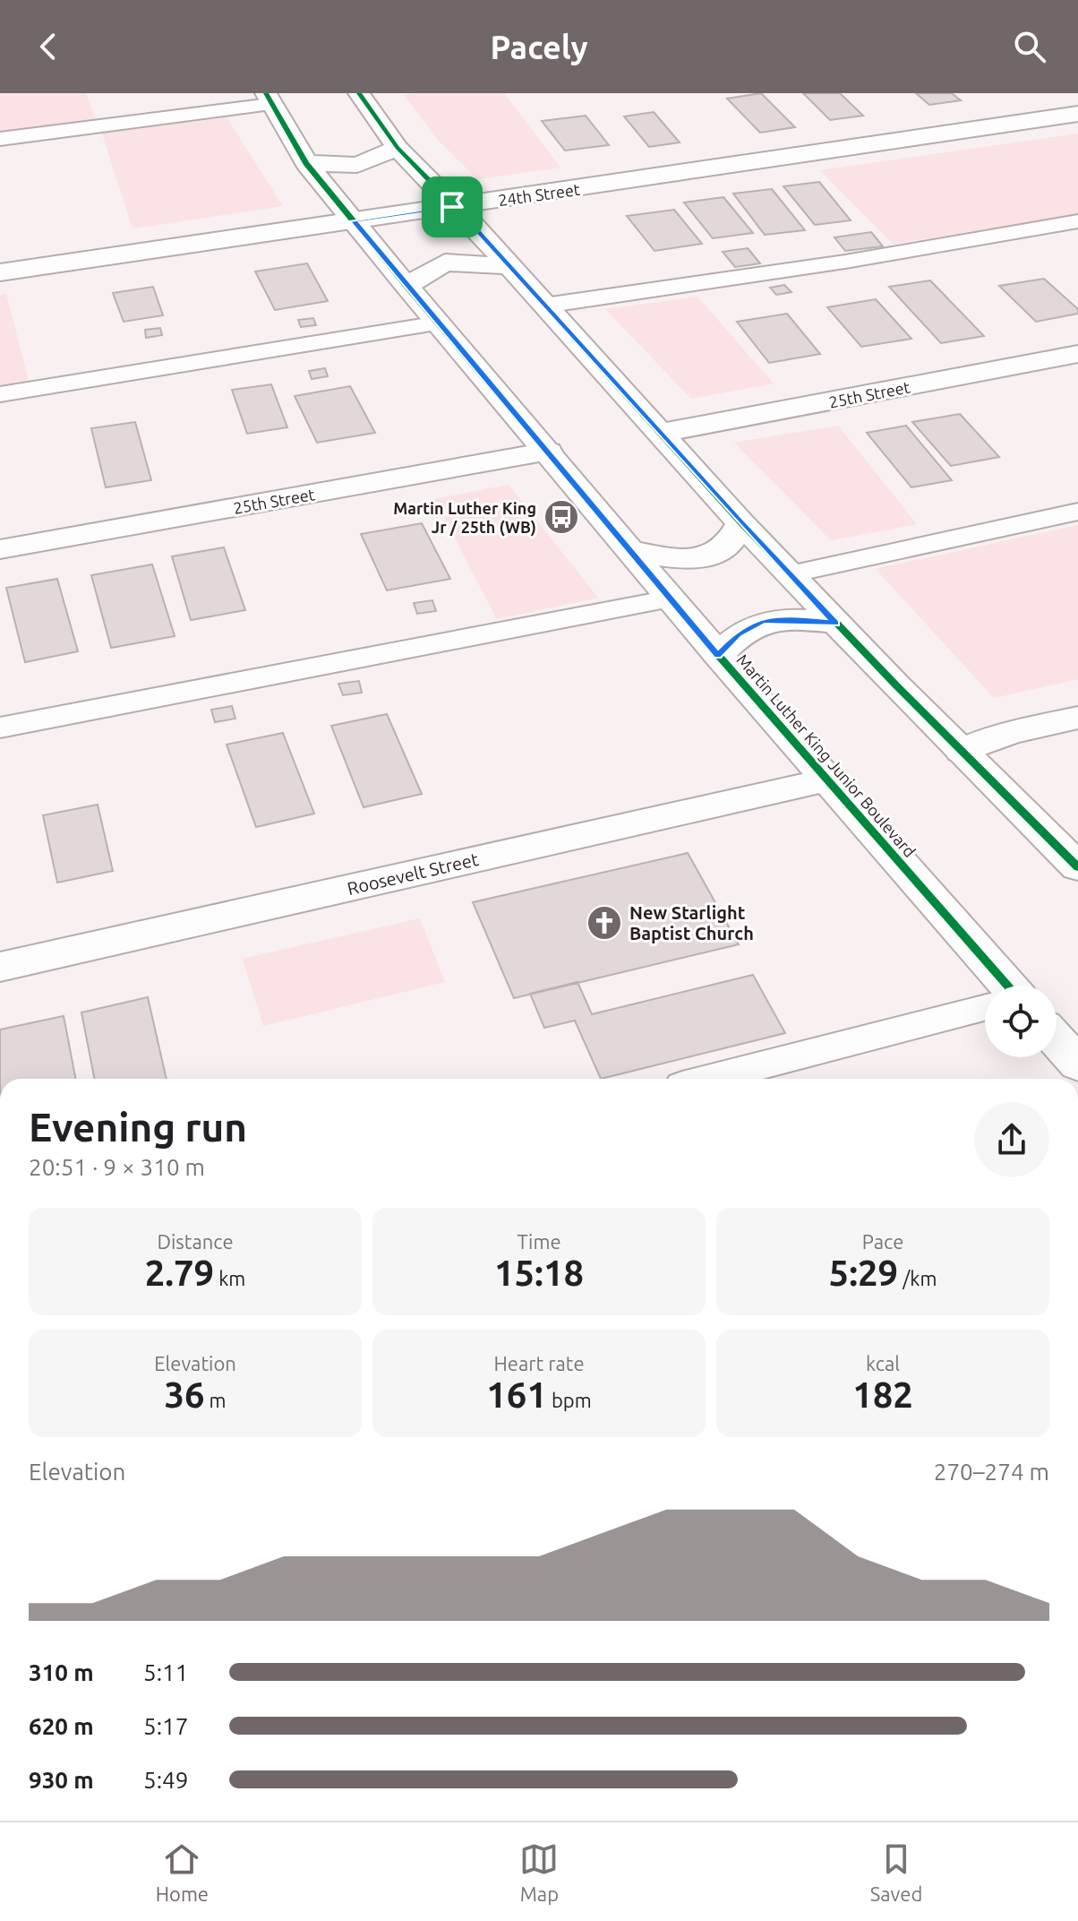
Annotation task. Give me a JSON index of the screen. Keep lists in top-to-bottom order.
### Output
{
  "streets": {
    "main road": [
      "24th Street",
      "25th Street",
      "Martin Luther King Junior Boulevard",
      "Roosevelt Street"
    ]
  },
  "crossings": [
    ["24th Street", "Martin Luther King Junior Boulevard"],
    ["25th Street", "Martin Luther King Junior Boulevard"],
    ["Martin Luther King Junior Boulevard", "Roosevelt Street"]
  ],
  "places": {
    "bus stop": ["Martin Luther King Jr / 25th (WB)"],
    "church": ["New Starlight Baptist Church"]
  },
  "page": {
    "header": "Pacely",
    "heading": ["Evening run", "20:51 · 9 × 310 m"],
    "stats": [
      ["Distance", "2.79 km"],
      ["Time", "15:18"],
      ["Pace", "5:29 /km"],
      ["Elevation", "36 m"],
      ["Heart rate", "161 bpm"],
      ["kcal", "182"]
    ],
    "chart": ["Elevation", "270–274 m"],
    "list": [
      {
        "name": "310 m",
        "note": "5:11"
      },
      {
        "name": "620 m",
        "note": "5:17"
      },
      {
        "name": "930 m",
        "note": "5:49"
      }
    ],
    "tabs": ["Home", "Map", "Saved"]
  }
}
